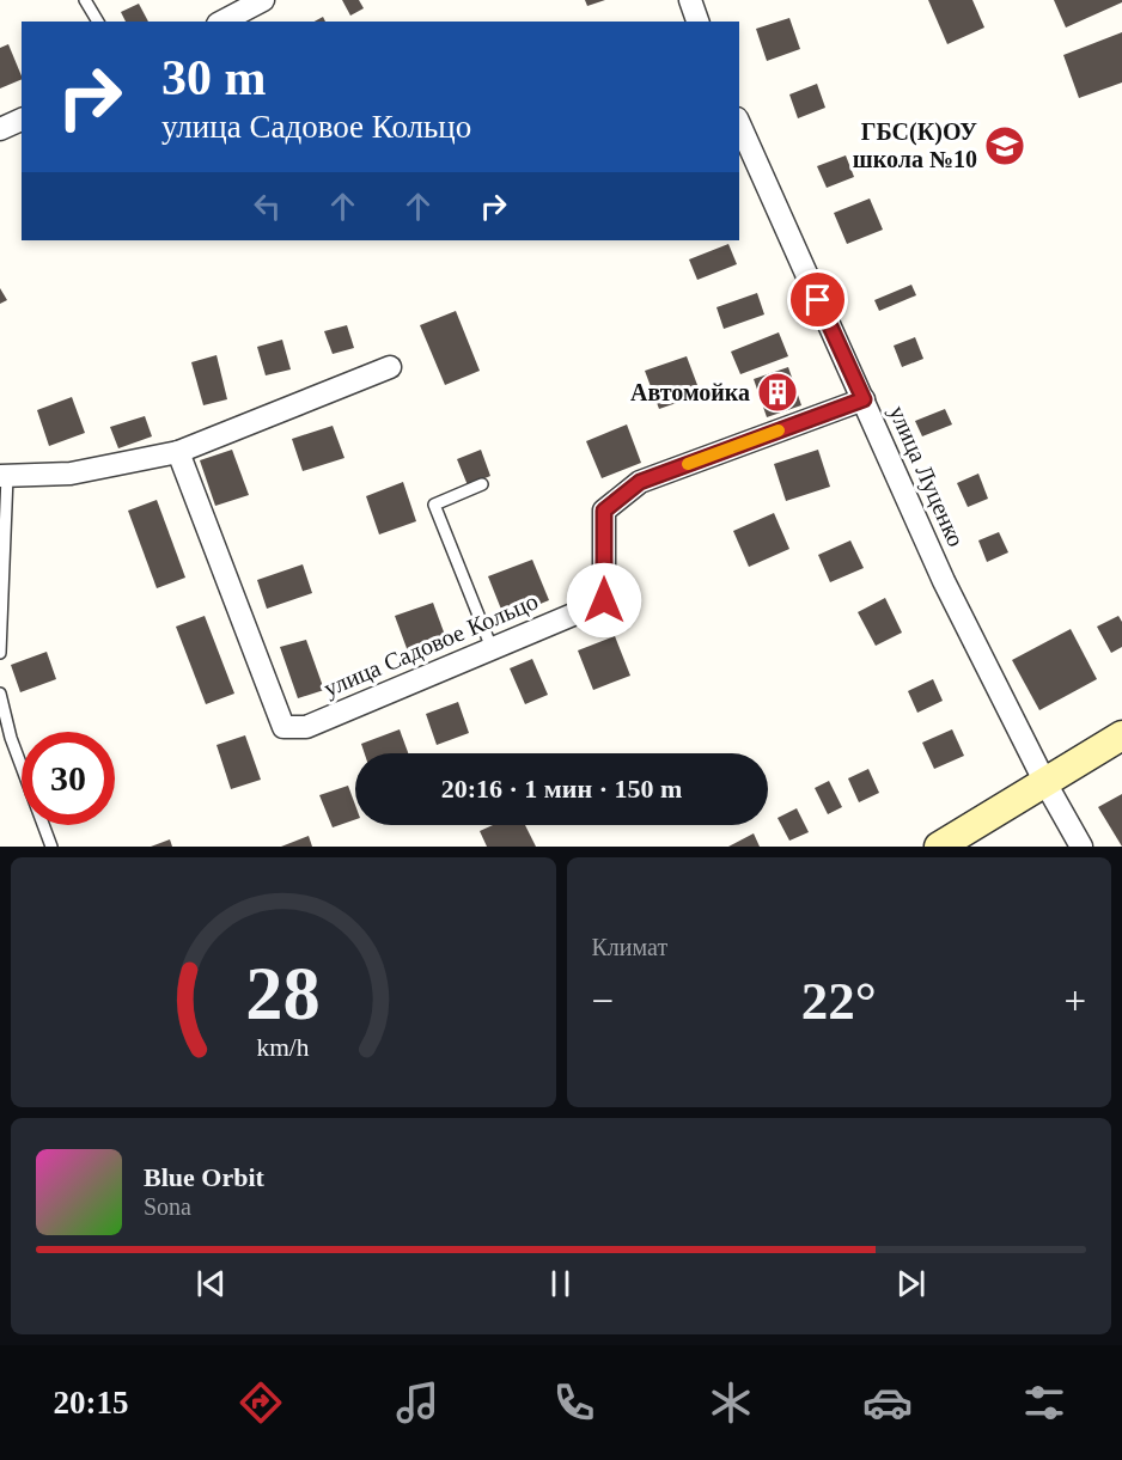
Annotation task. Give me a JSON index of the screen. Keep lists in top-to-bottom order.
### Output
{
  "streets": {
    "street": ["улица Луценко", "улица Садовое Кольцо"]
  },
  "crossings": [
    ["улица Луценко", "улица Садовое Кольцо"]
  ],
  "places": {
    "school or university": ["ГБС(К)ОУ школа №10"],
    "building": ["Автомойка"]
  },
  "page": {
    "turn": ["30 m", "улица Садовое Кольцо"],
    "limit": "30",
    "trip": "20:16 · 1 мин · 150 m",
    "tile": "Климат",
    "heat": ["−", "22°", "+"],
    "song": ["Blue Orbit", "Sona"],
    "tabs": "20:15",
    "gauge": ["28", "km/h"]
  }
}
